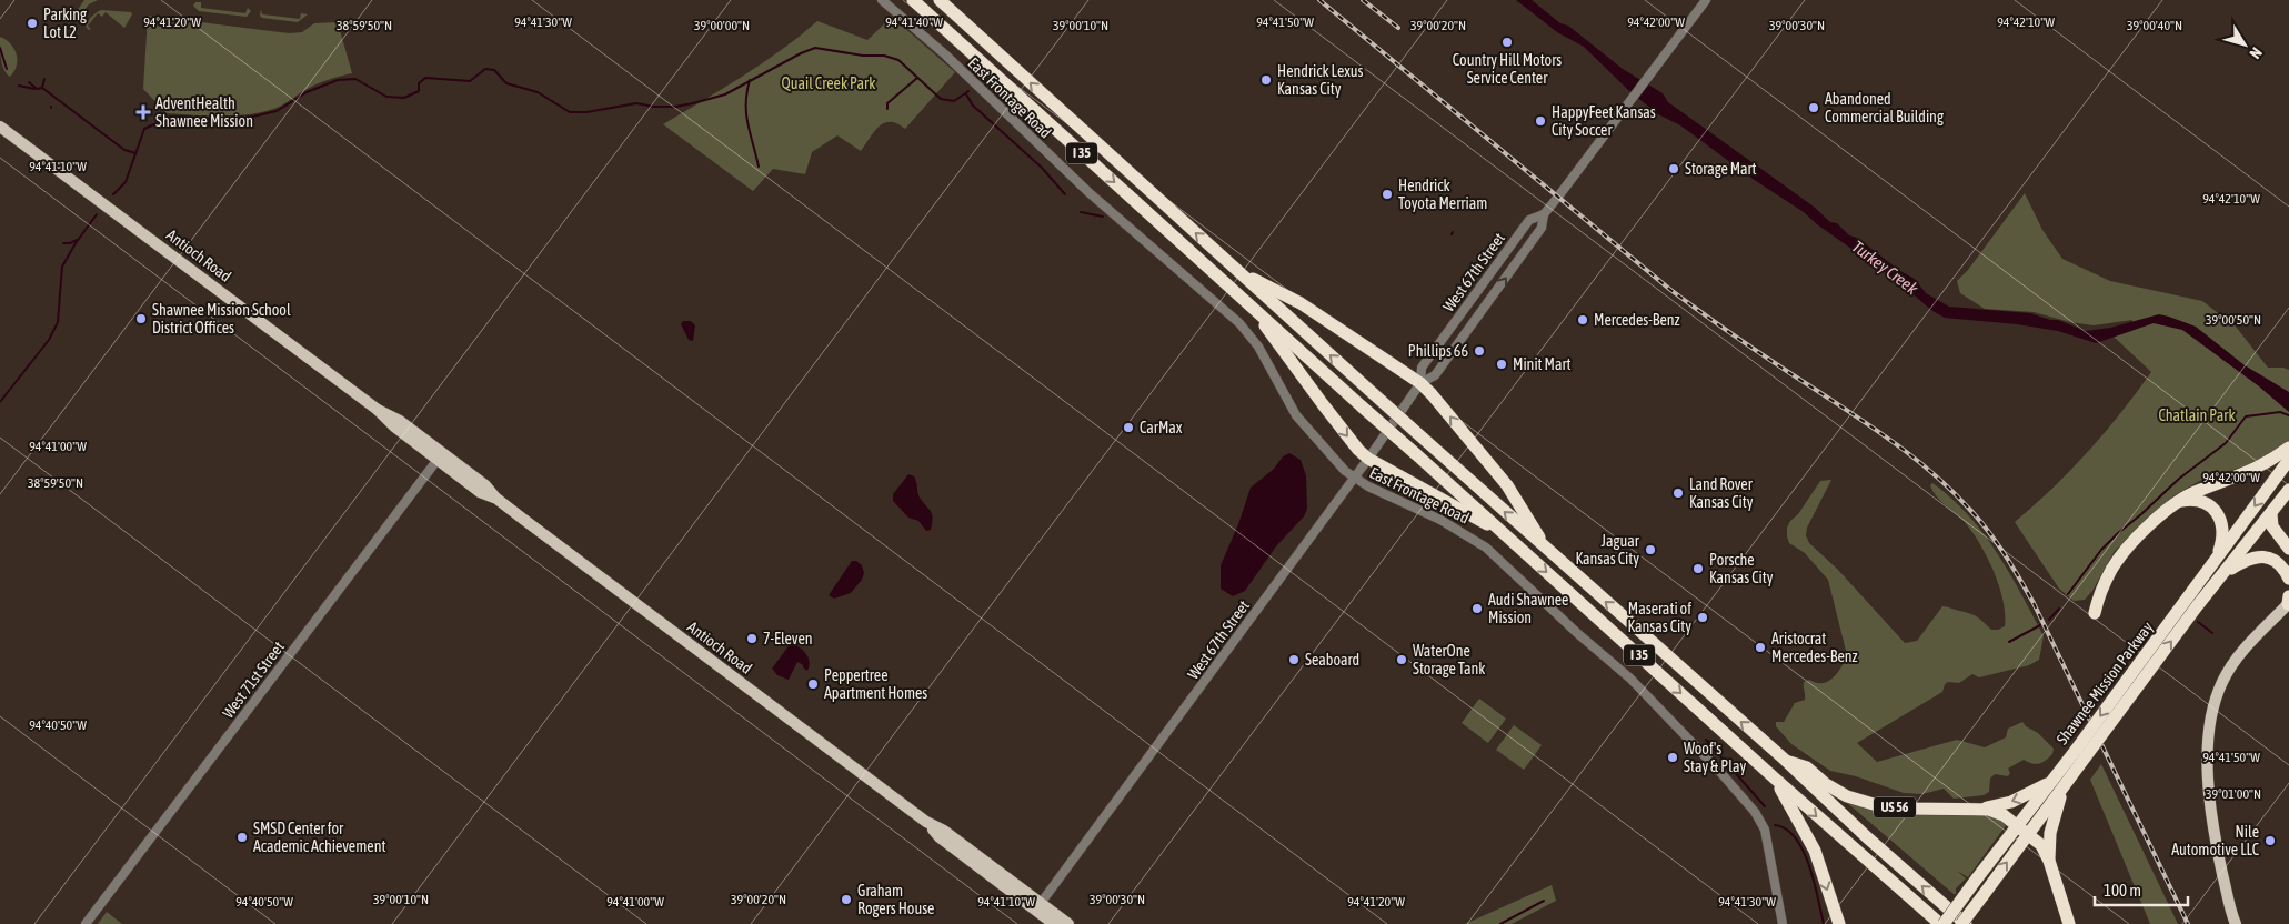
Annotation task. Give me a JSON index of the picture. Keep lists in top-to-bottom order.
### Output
{
  "streets": {
    "highway": ["I 35", "Shawnee Mission Parkway", "US 56"],
    "main road": ["Antioch Road"],
    "street": ["East Frontage Road", "West 67th Street", "West 71st Street"]
  },
  "crossings": [
    ["East Frontage Road", "West 67th Street"],
    ["I 35", "Shawnee Mission Parkway"],
    ["I 35", "US 56"],
    ["Antioch Road", "West 67th Street"],
    ["Antioch Road", "West 71st Street"],
    ["Shawnee Mission Parkway", "US 56"]
  ],
  "water": ["Turkey Creek"],
  "parks": ["Quail Creek Park", "Chatlain Park"],
  "places": {
    "other": [
      "Parking Lot L2",
      "Country Hill Motors Service Center",
      "Hendrick Lexus Kansas City",
      "Abandoned Commercial Building",
      "HappyFeet Kansas City Soccer",
      "Storage Mart",
      "Hendrick Toyota Merriam",
      "Shawnee Mission School District Offices",
      "Mercedes-Benz",
      "Phillips 66",
      "Minit Mart",
      "CarMax",
      "Land Rover Kansas City",
      "Jaguar Kansas City",
      "Porsche Kansas City",
      "Audi Shawnee Mission",
      "Maserati of Kansas City",
      "7-Eleven",
      "Aristocrat Mercedes-Benz",
      "Seaboard",
      "WaterOne Storage Tank",
      "Peppertree Apartment Homes",
      "Woof's Stay & Play",
      "SMSD Center for Academic Achievement",
      "Nile Automotive LLC",
      "Graham Rogers House"
    ],
    "health": ["AdventHealth Shawnee Mission"]
  },
  "scale_bar": "100 m",
  "north": "bottom right",
  "coordinates": [
    "94°41'20\"W",
    "94°41'30\"W",
    "94°41'40\"W",
    "94°42'00\"W",
    "94°42'10\"W",
    "94°41'50\"W",
    "38°59'50\"N",
    "39°00'00\"N",
    "39°00'10\"N",
    "39°00'20\"N",
    "39°00'30\"N",
    "39°00'40\"N",
    "94°41'10\"W",
    "39°00'50\"N",
    "94°41'00\"W",
    "94°40'50\"W",
    "39°01'00\"N"
  ]
}
